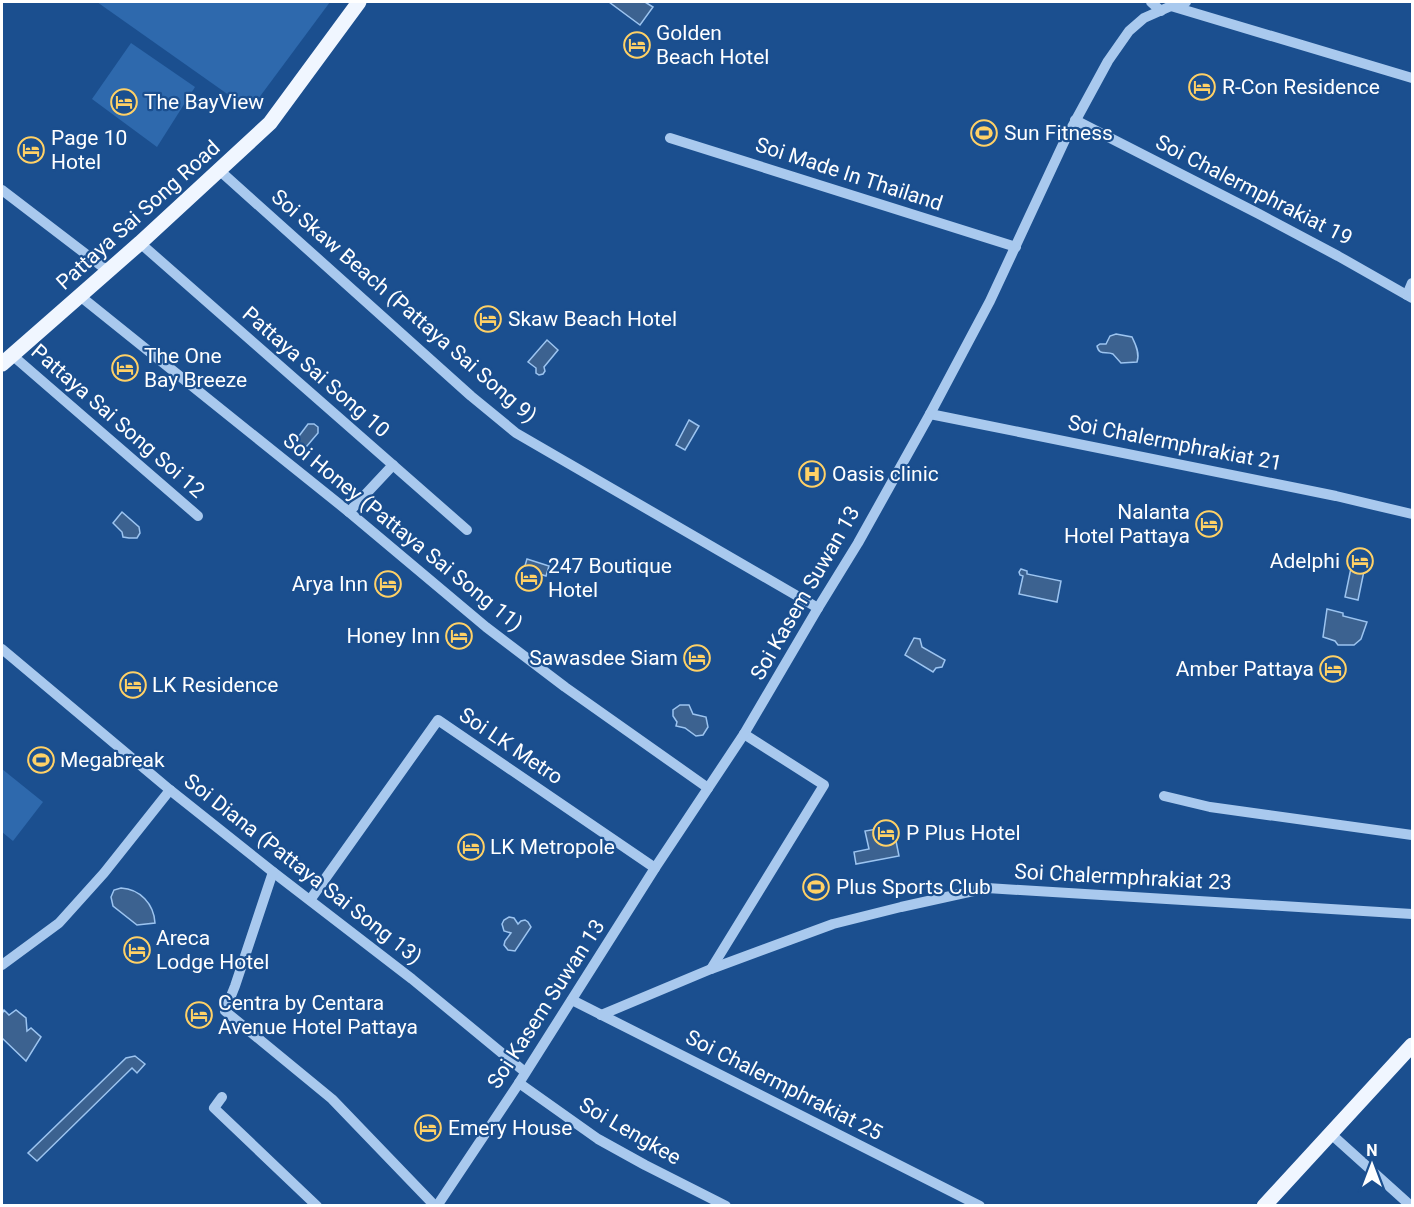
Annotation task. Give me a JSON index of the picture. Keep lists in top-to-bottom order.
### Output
{
  "streets": {
    "main road": ["Pattaya Sai Song Road"],
    "street": [
      "Soi Made In Thailand",
      "Soi Chalermphrakiat 19",
      "Soi Skaw Beach (Pattaya Sai Song 9)",
      "Pattaya Sai Song 10",
      "Pattaya Sai Song Soi 12",
      "Soi Chalermphrakiat 21",
      "Soi Honey (Pattaya Sai Song 11)",
      "Soi Kasem Suwan 13",
      "Soi LK Metro",
      "Soi Diana (Pattaya Sai Song 13)",
      "Soi Chalermphrakiat 23",
      "Soi Chalermphrakiat 25",
      "Soi Lengkee"
    ]
  },
  "crossings": [
    ["Soi Made In Thailand", "Soi Kasem Suwan 13"],
    ["Soi Chalermphrakiat 19", "Soi Kasem Suwan 13"],
    ["Pattaya Sai Song Road", "Soi Skaw Beach (Pattaya Sai Song 9)"],
    ["Pattaya Sai Song Road", "Pattaya Sai Song 10"],
    ["Pattaya Sai Song Road", "Pattaya Sai Song Soi 12"],
    ["Pattaya Sai Song Road", "Soi Honey (Pattaya Sai Song 11)"],
    ["Soi Skaw Beach (Pattaya Sai Song 9)", "Soi Kasem Suwan 13"],
    ["Soi Chalermphrakiat 21", "Soi Kasem Suwan 13"],
    ["Soi Honey (Pattaya Sai Song 11)", "Soi Kasem Suwan 13"],
    ["Soi Kasem Suwan 13", "Soi LK Metro"],
    ["Soi Kasem Suwan 13", "Soi Diana (Pattaya Sai Song 13)"],
    ["Soi Kasem Suwan 13", "Soi Chalermphrakiat 25"],
    ["Soi Kasem Suwan 13", "Soi Lengkee"],
    ["Soi LK Metro", "Soi Diana (Pattaya Sai Song 13)"],
    ["Soi Chalermphrakiat 23", "Soi Chalermphrakiat 25"]
  ],
  "places": {
    "hotel": [
      "Golden Beach Hotel",
      "R-Con Residence",
      "The BayView",
      "Page 10 Hotel",
      "Skaw Beach Hotel",
      "The One Bay Breeze",
      "Nalanta Hotel Pattaya",
      "Adelphi",
      "247 Boutique Hotel",
      "Arya Inn",
      "Honey Inn",
      "Sawasdee Siam",
      "Amber Pattaya",
      "LK Residence",
      "P Plus Hotel",
      "LK Metropole",
      "Areca Lodge Hotel",
      "Centra by Centara Avenue Hotel Pattaya",
      "Emery House"
    ],
    "sports": ["Sun Fitness", "Megabreak", "Plus Sports Club"],
    "hospital": ["Oasis clinic"]
  },
  "north": "top"
}
